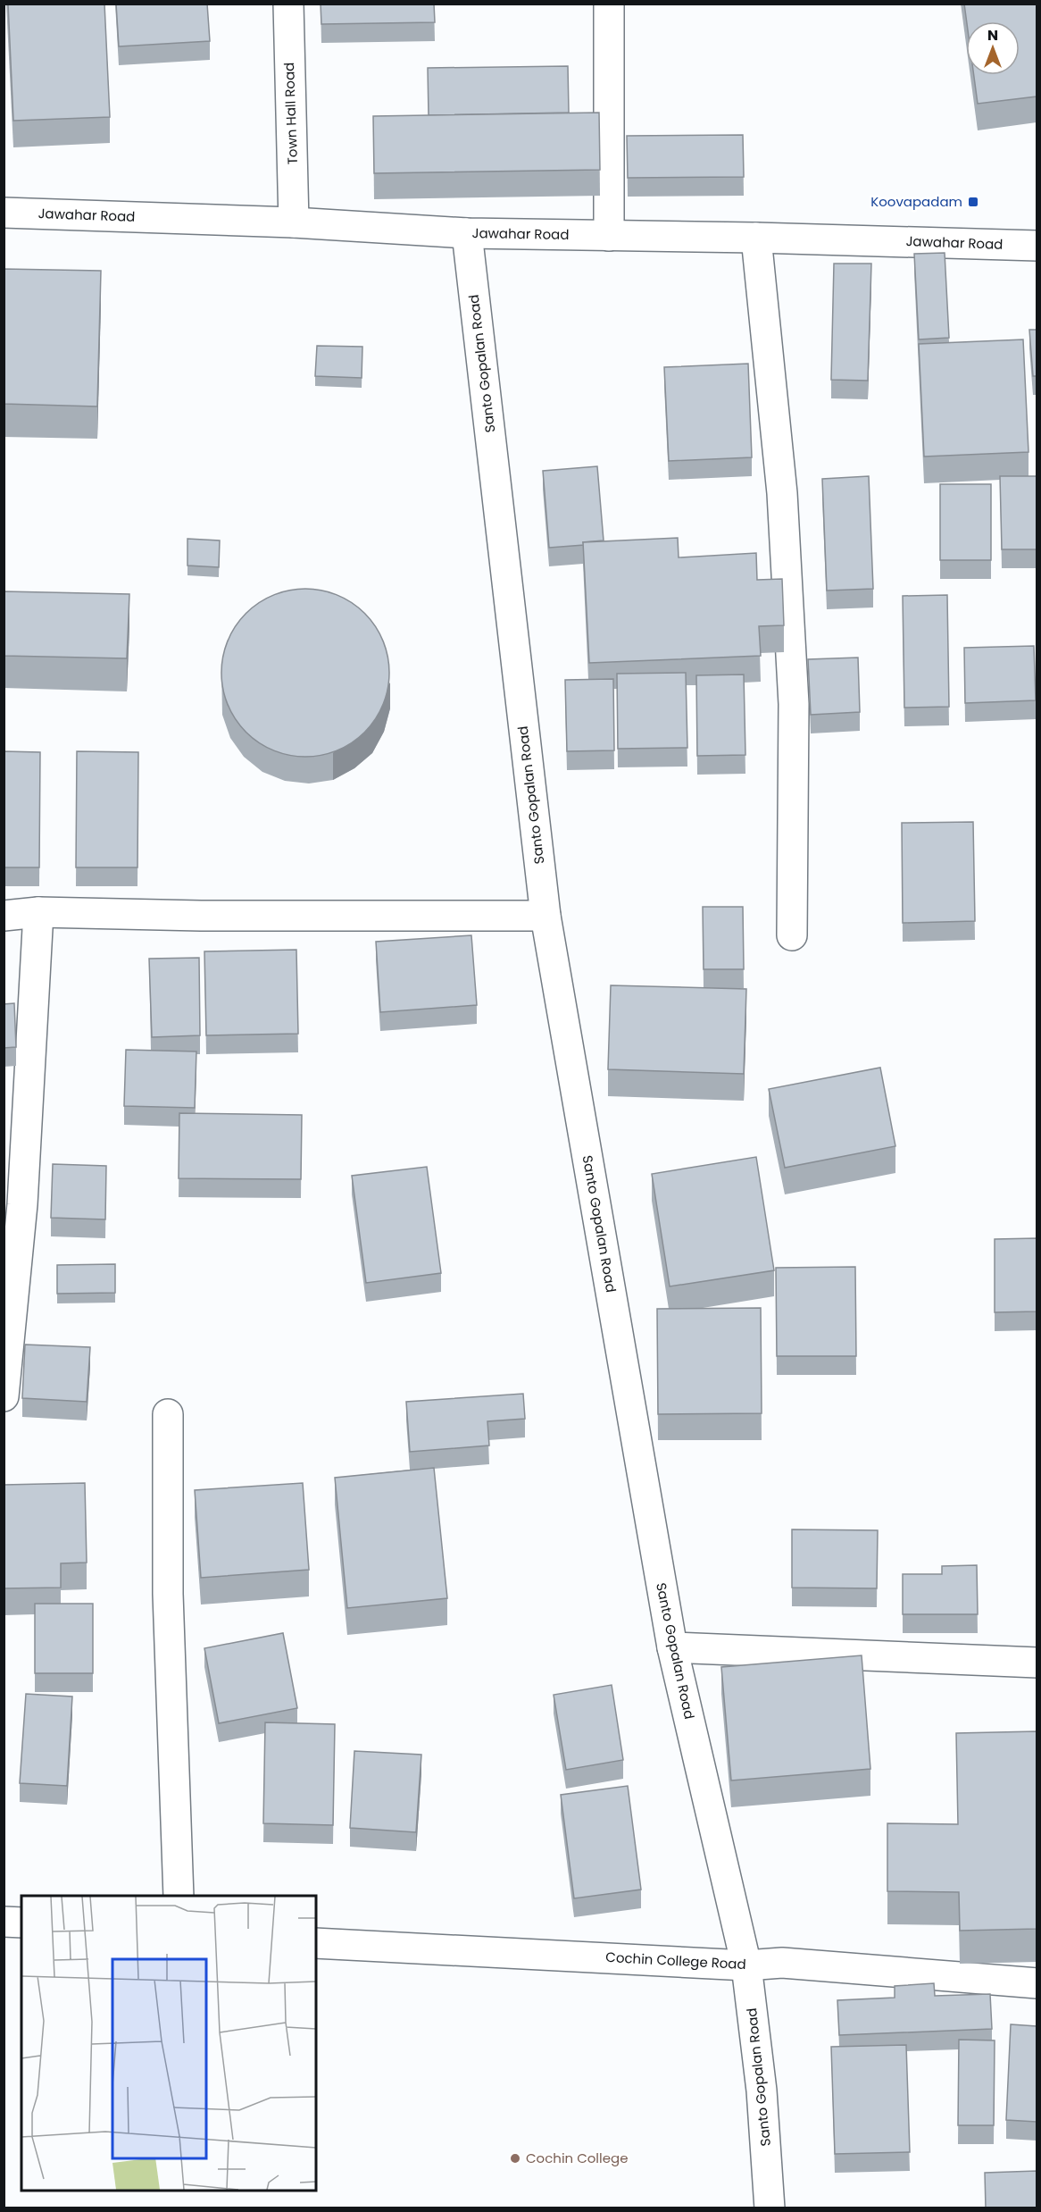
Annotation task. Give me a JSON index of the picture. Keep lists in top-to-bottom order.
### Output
{
  "streets": {
    "street": [
      "Town Hall Road",
      "Jawahar Road",
      "Santo Gopalan Road",
      "Cochin College Road"
    ]
  },
  "crossings": [
    ["Town Hall Road", "Jawahar Road"],
    ["Jawahar Road", "Santo Gopalan Road"],
    ["Santo Gopalan Road", "Cochin College Road"]
  ],
  "places": {
    "transit": ["Koovapadam"],
    "other": ["Cochin College"]
  },
  "north": "top"
}
